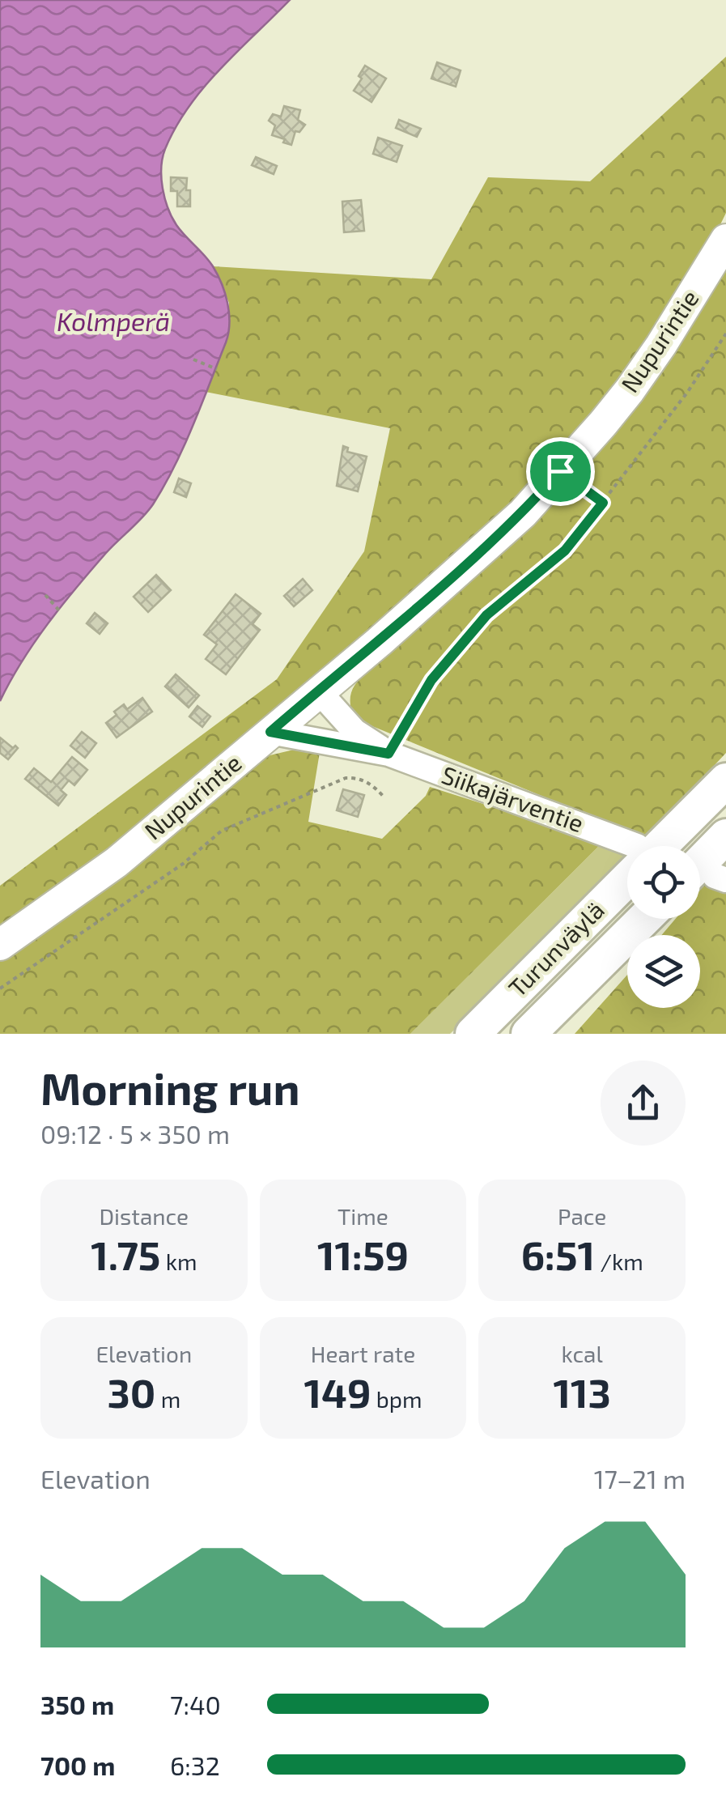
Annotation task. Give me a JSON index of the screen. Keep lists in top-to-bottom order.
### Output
{
  "streets": {
    "highway": ["Turunväylä"],
    "main road": ["Nupurintie"],
    "street": ["Siikajärventie"]
  },
  "water": ["Kolmperä"],
  "page": {
    "heading": ["Morning run", "09:12 · 5 × 350 m"],
    "stats": [
      ["Distance", "1.75 km"],
      ["Time", "11:59"],
      ["Pace", "6:51 /km"],
      ["Elevation", "30 m"],
      ["Heart rate", "149 bpm"],
      ["kcal", "113"]
    ],
    "chart": ["Elevation", "17–21 m"],
    "list": [
      {
        "name": "350 m",
        "note": "7:40"
      },
      {
        "name": "700 m",
        "note": "6:32"
      }
    ]
  }
}
